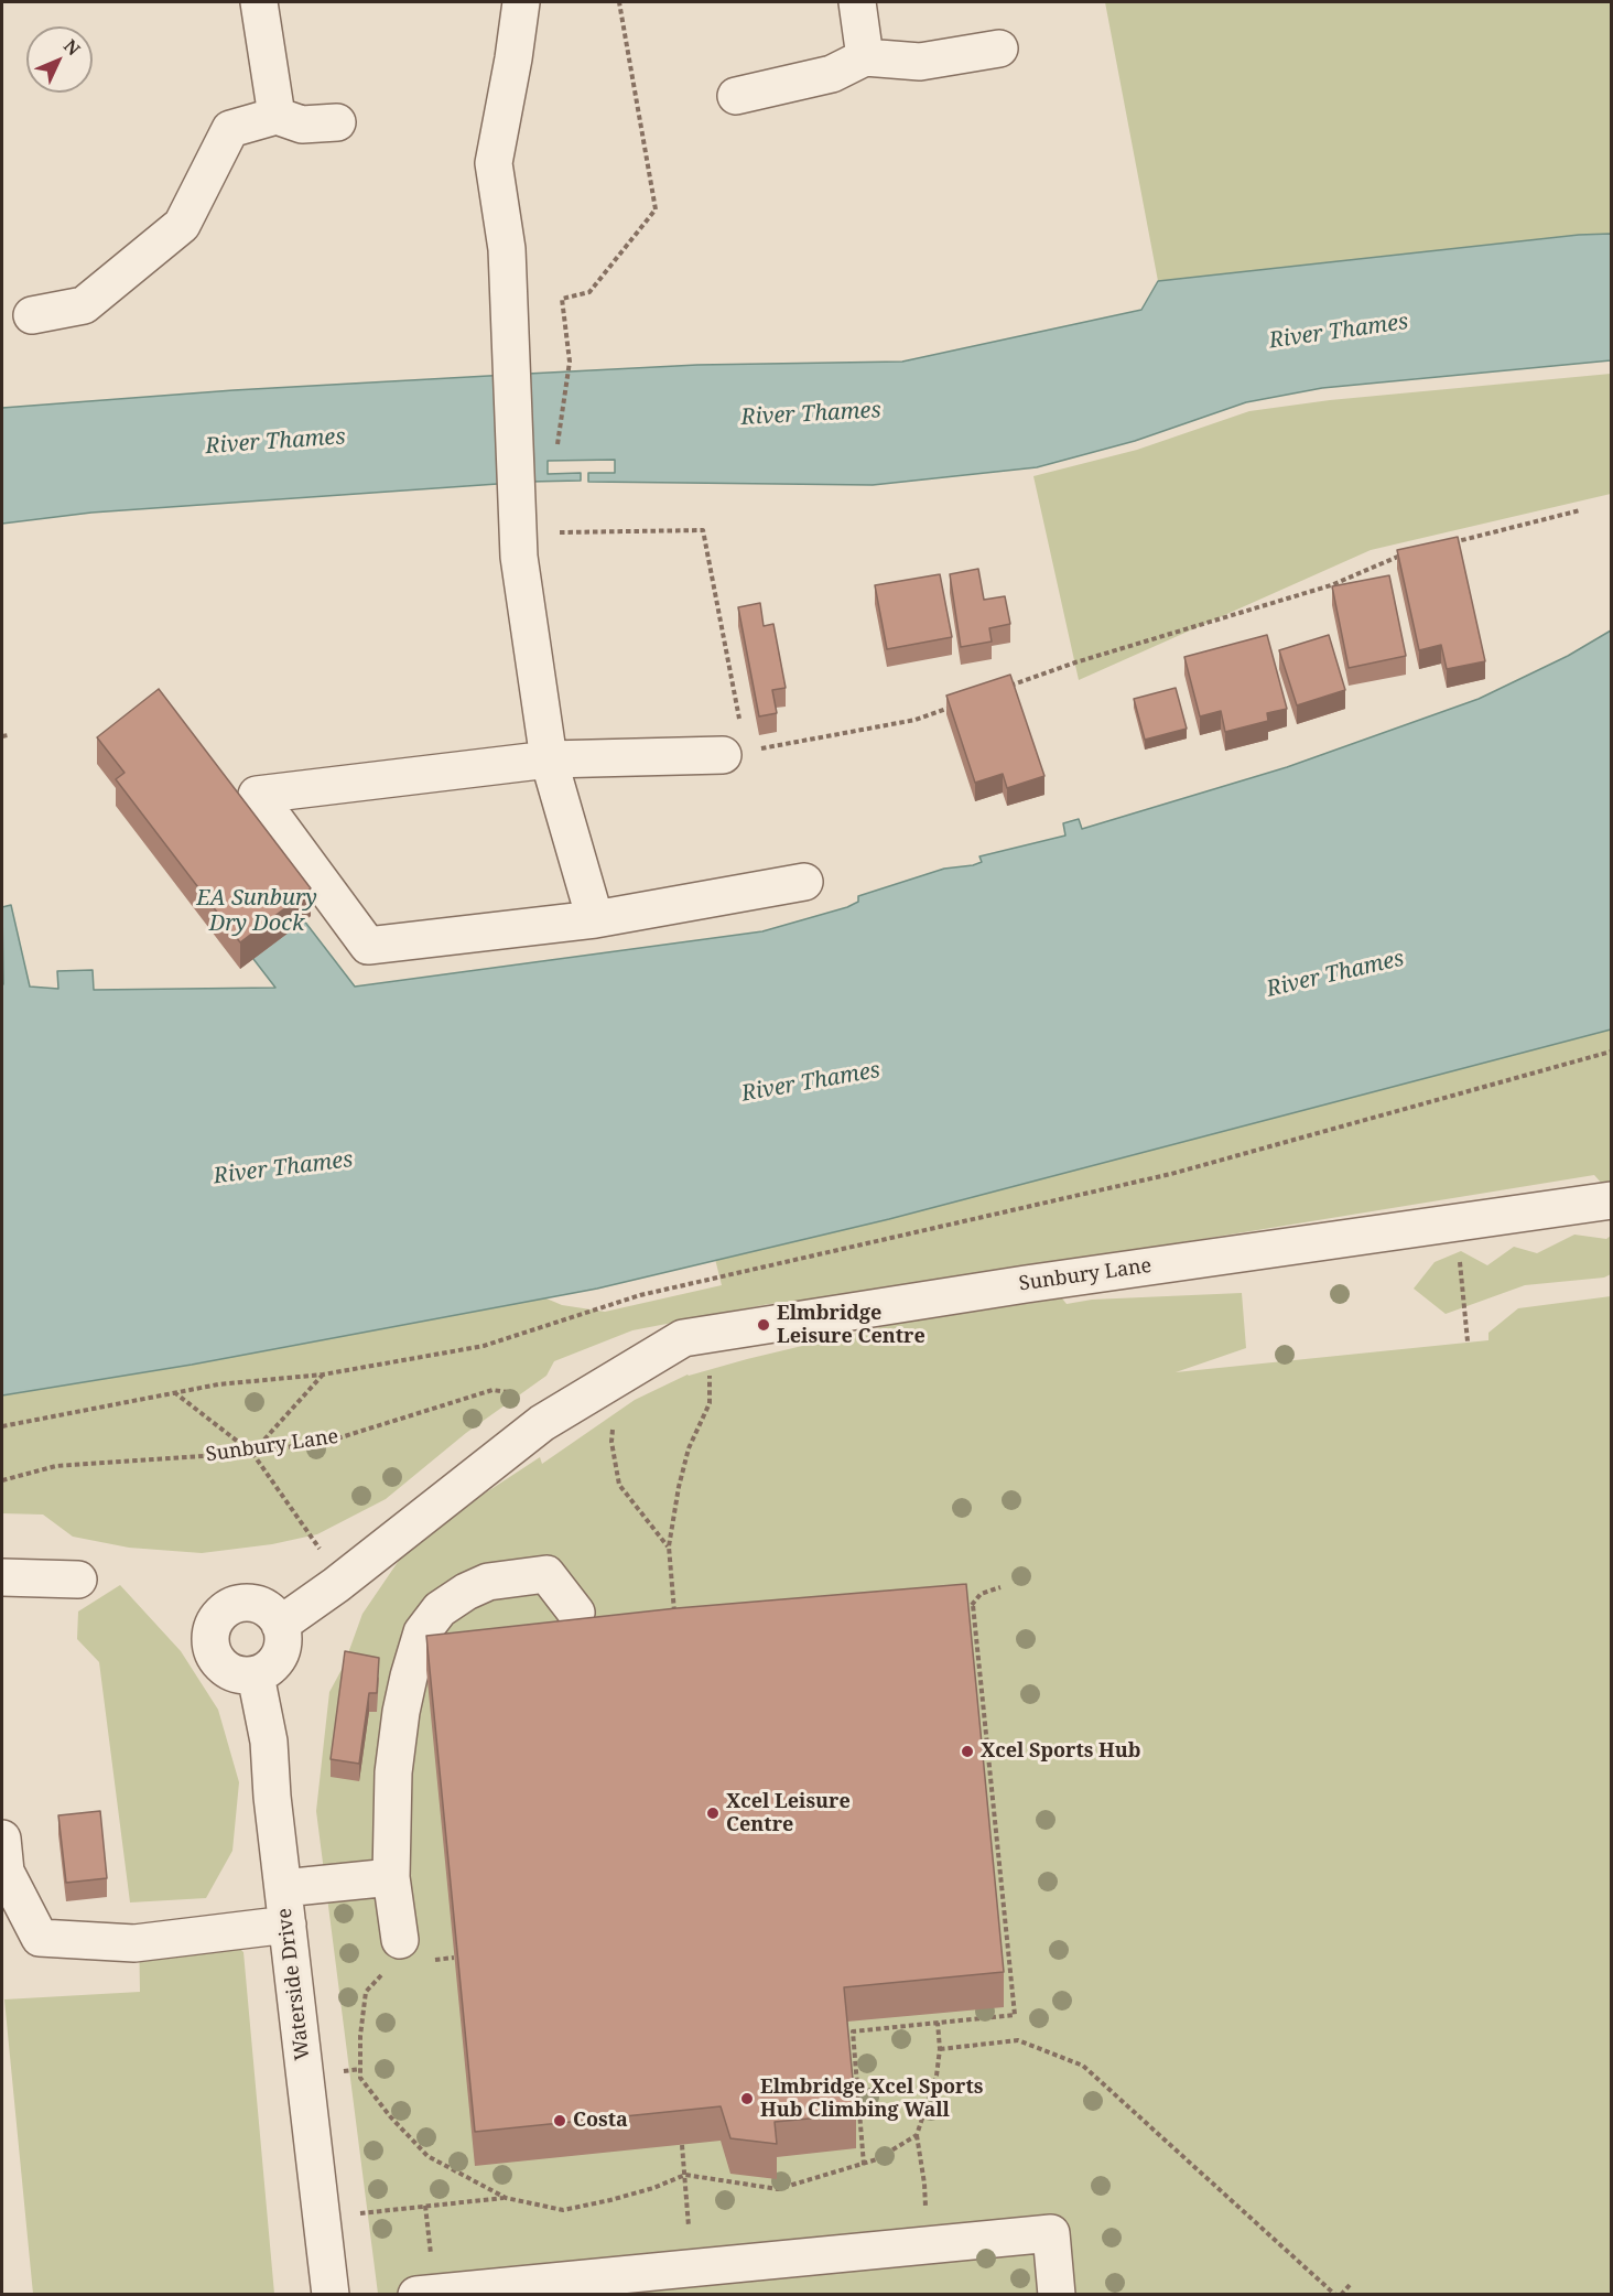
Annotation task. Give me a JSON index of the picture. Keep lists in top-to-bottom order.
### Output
{
  "streets": {
    "street": ["Sunbury Lane", "Waterside Drive"]
  },
  "crossings": [
    ["Sunbury Lane", "Waterside Drive"]
  ],
  "water": ["River Thames", "EA Sunbury Dry Dock"],
  "places": [
    "Elmbridge Leisure Centre",
    "Xcel Sports Hub",
    "Xcel Leisure Centre",
    "Elmbridge Xcel Sports Hub Climbing Wall",
    "Costa"
  ],
  "north": "top right"
}
